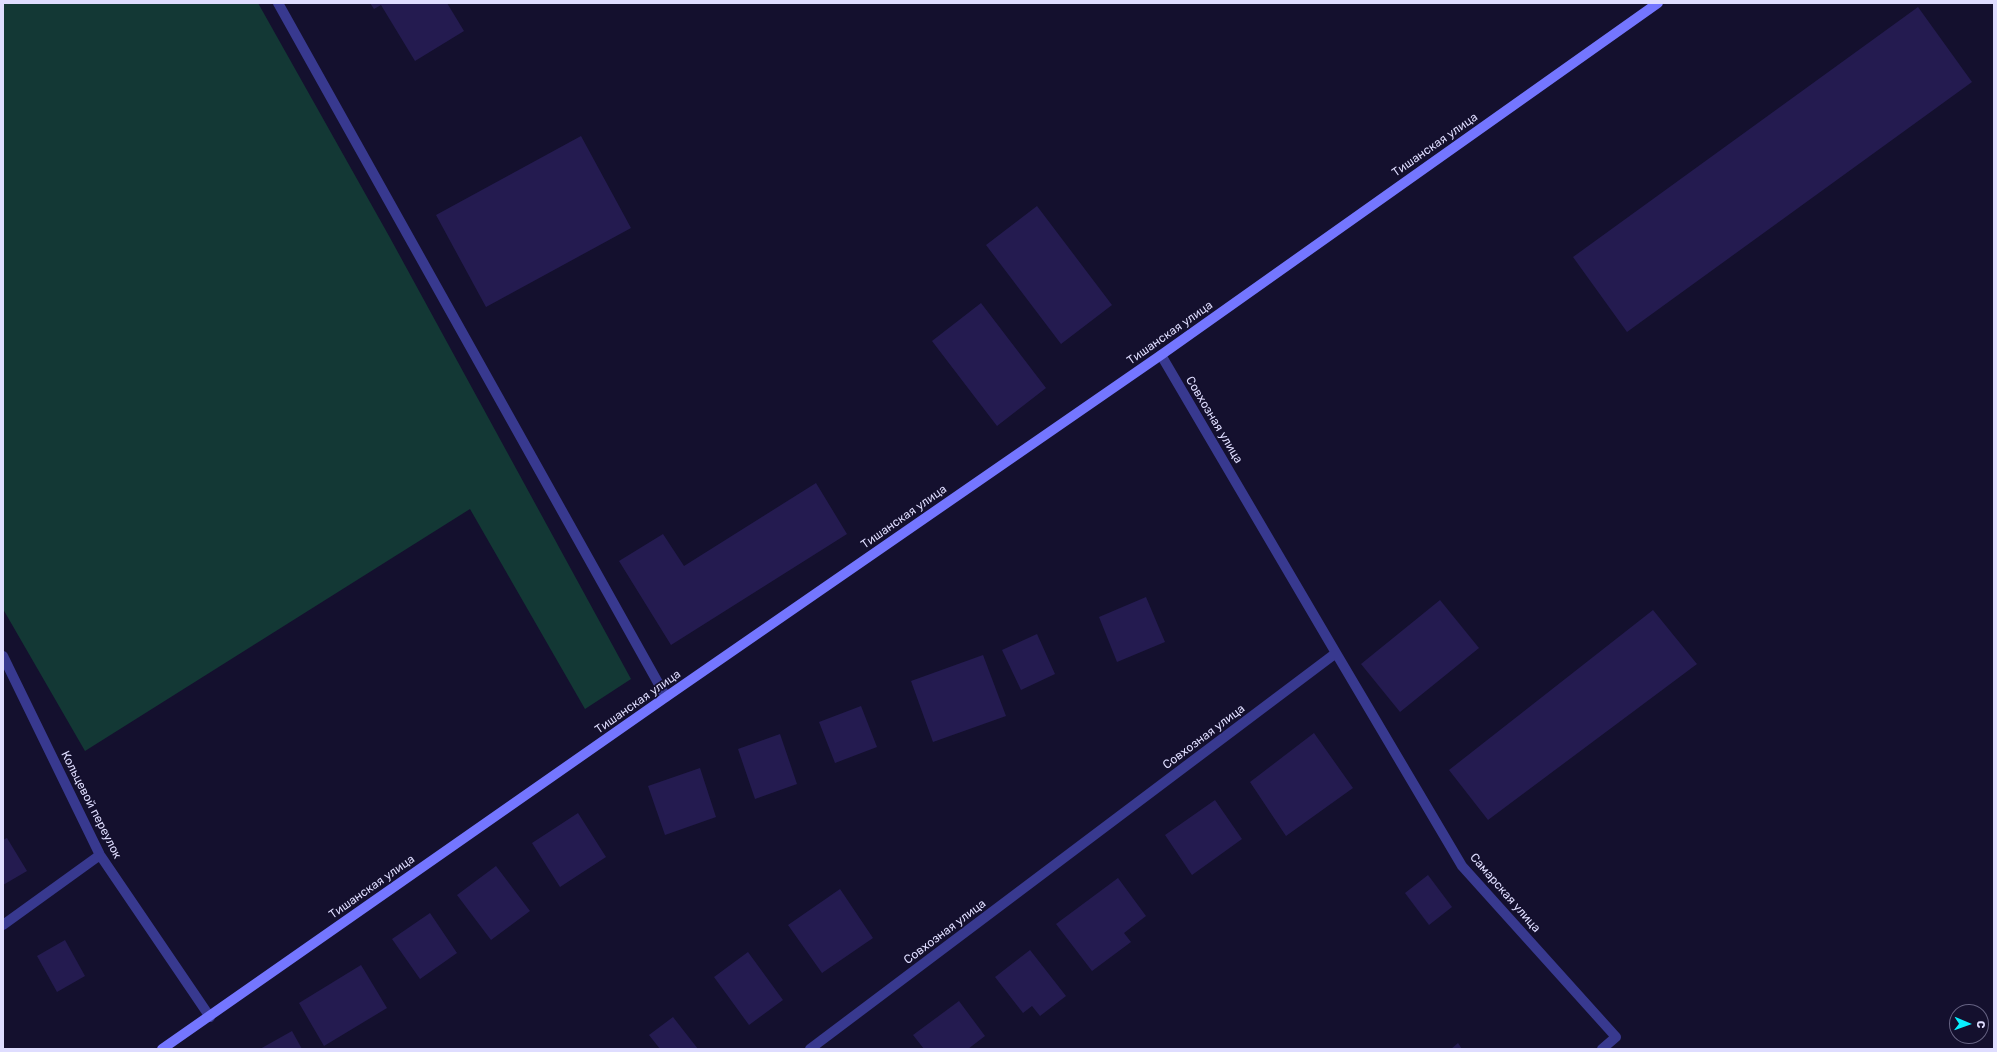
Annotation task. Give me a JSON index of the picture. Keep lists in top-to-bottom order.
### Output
{
  "streets": {
    "main road": ["Тишанская улица"],
    "street": ["Совхозная улица", "Кольцевой переулок", "Самарская улица"]
  },
  "crossings": [
    ["Тишанская улица", "Совхозная улица"],
    ["Тишанская улица", "Кольцевой переулок"],
    ["Совхозная улица", "Самарская улица"]
  ],
  "north": "right"
}
